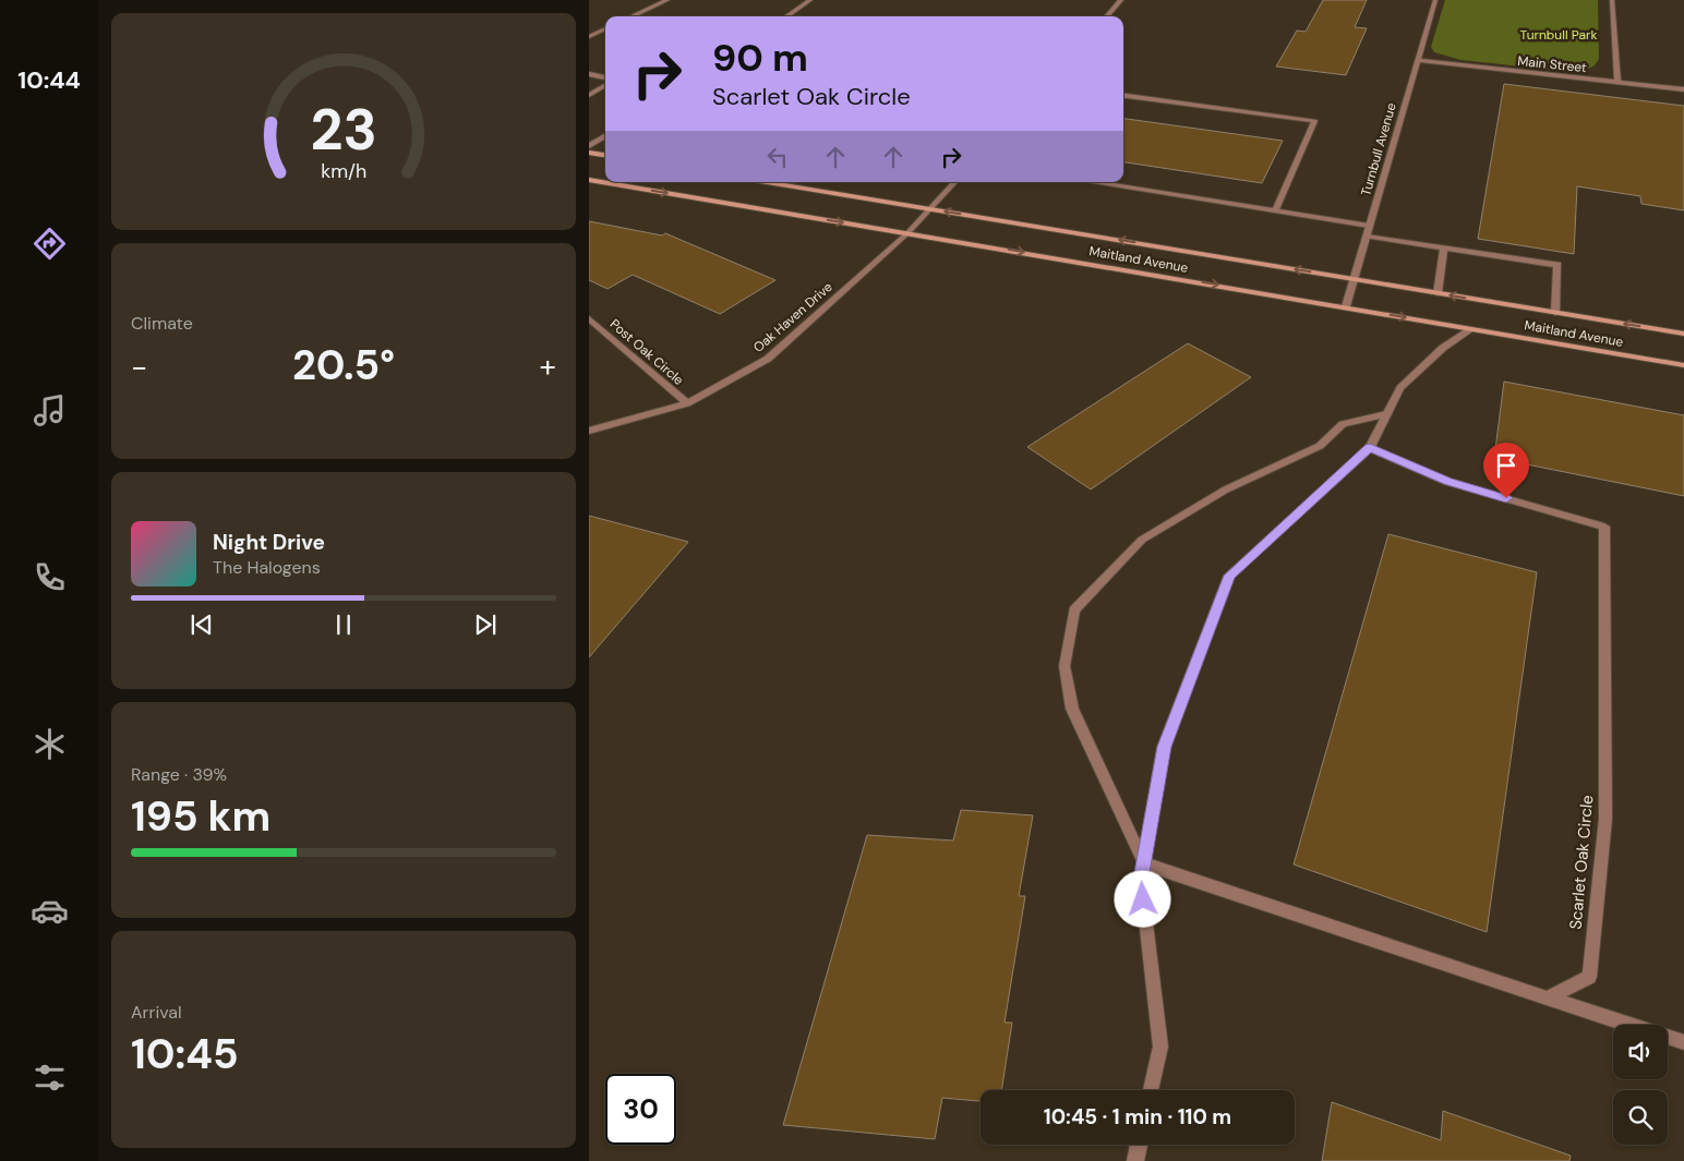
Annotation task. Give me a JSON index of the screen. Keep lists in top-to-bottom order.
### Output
{
  "streets": {
    "main road": ["Maitland Avenue"],
    "street": [
      "Main Street",
      "Turnbull Avenue",
      "Oak Haven Drive",
      "Post Oak Circle",
      "Scarlet Oak Circle"
    ]
  },
  "crossings": [
    ["Main Street", "Turnbull Avenue"],
    ["Turnbull Avenue", "Maitland Avenue"],
    ["Maitland Avenue", "Oak Haven Drive"],
    ["Oak Haven Drive", "Post Oak Circle"]
  ],
  "parks": ["Turnbull Park"],
  "page": {
    "tabs": "10:44",
    "turn": ["90 m", "Scarlet Oak Circle"],
    "tile": [
      "Climate",
      ["Range · 39%", "195 km"],
      ["Arrival", "10:45"]
    ],
    "heat": ["−", "20.5°", "+"],
    "song": ["Night Drive", "The Halogens"],
    "limit": "30",
    "trip": "10:45 · 1 min · 110 m",
    "gauge": ["23", "km/h"]
  }
}
